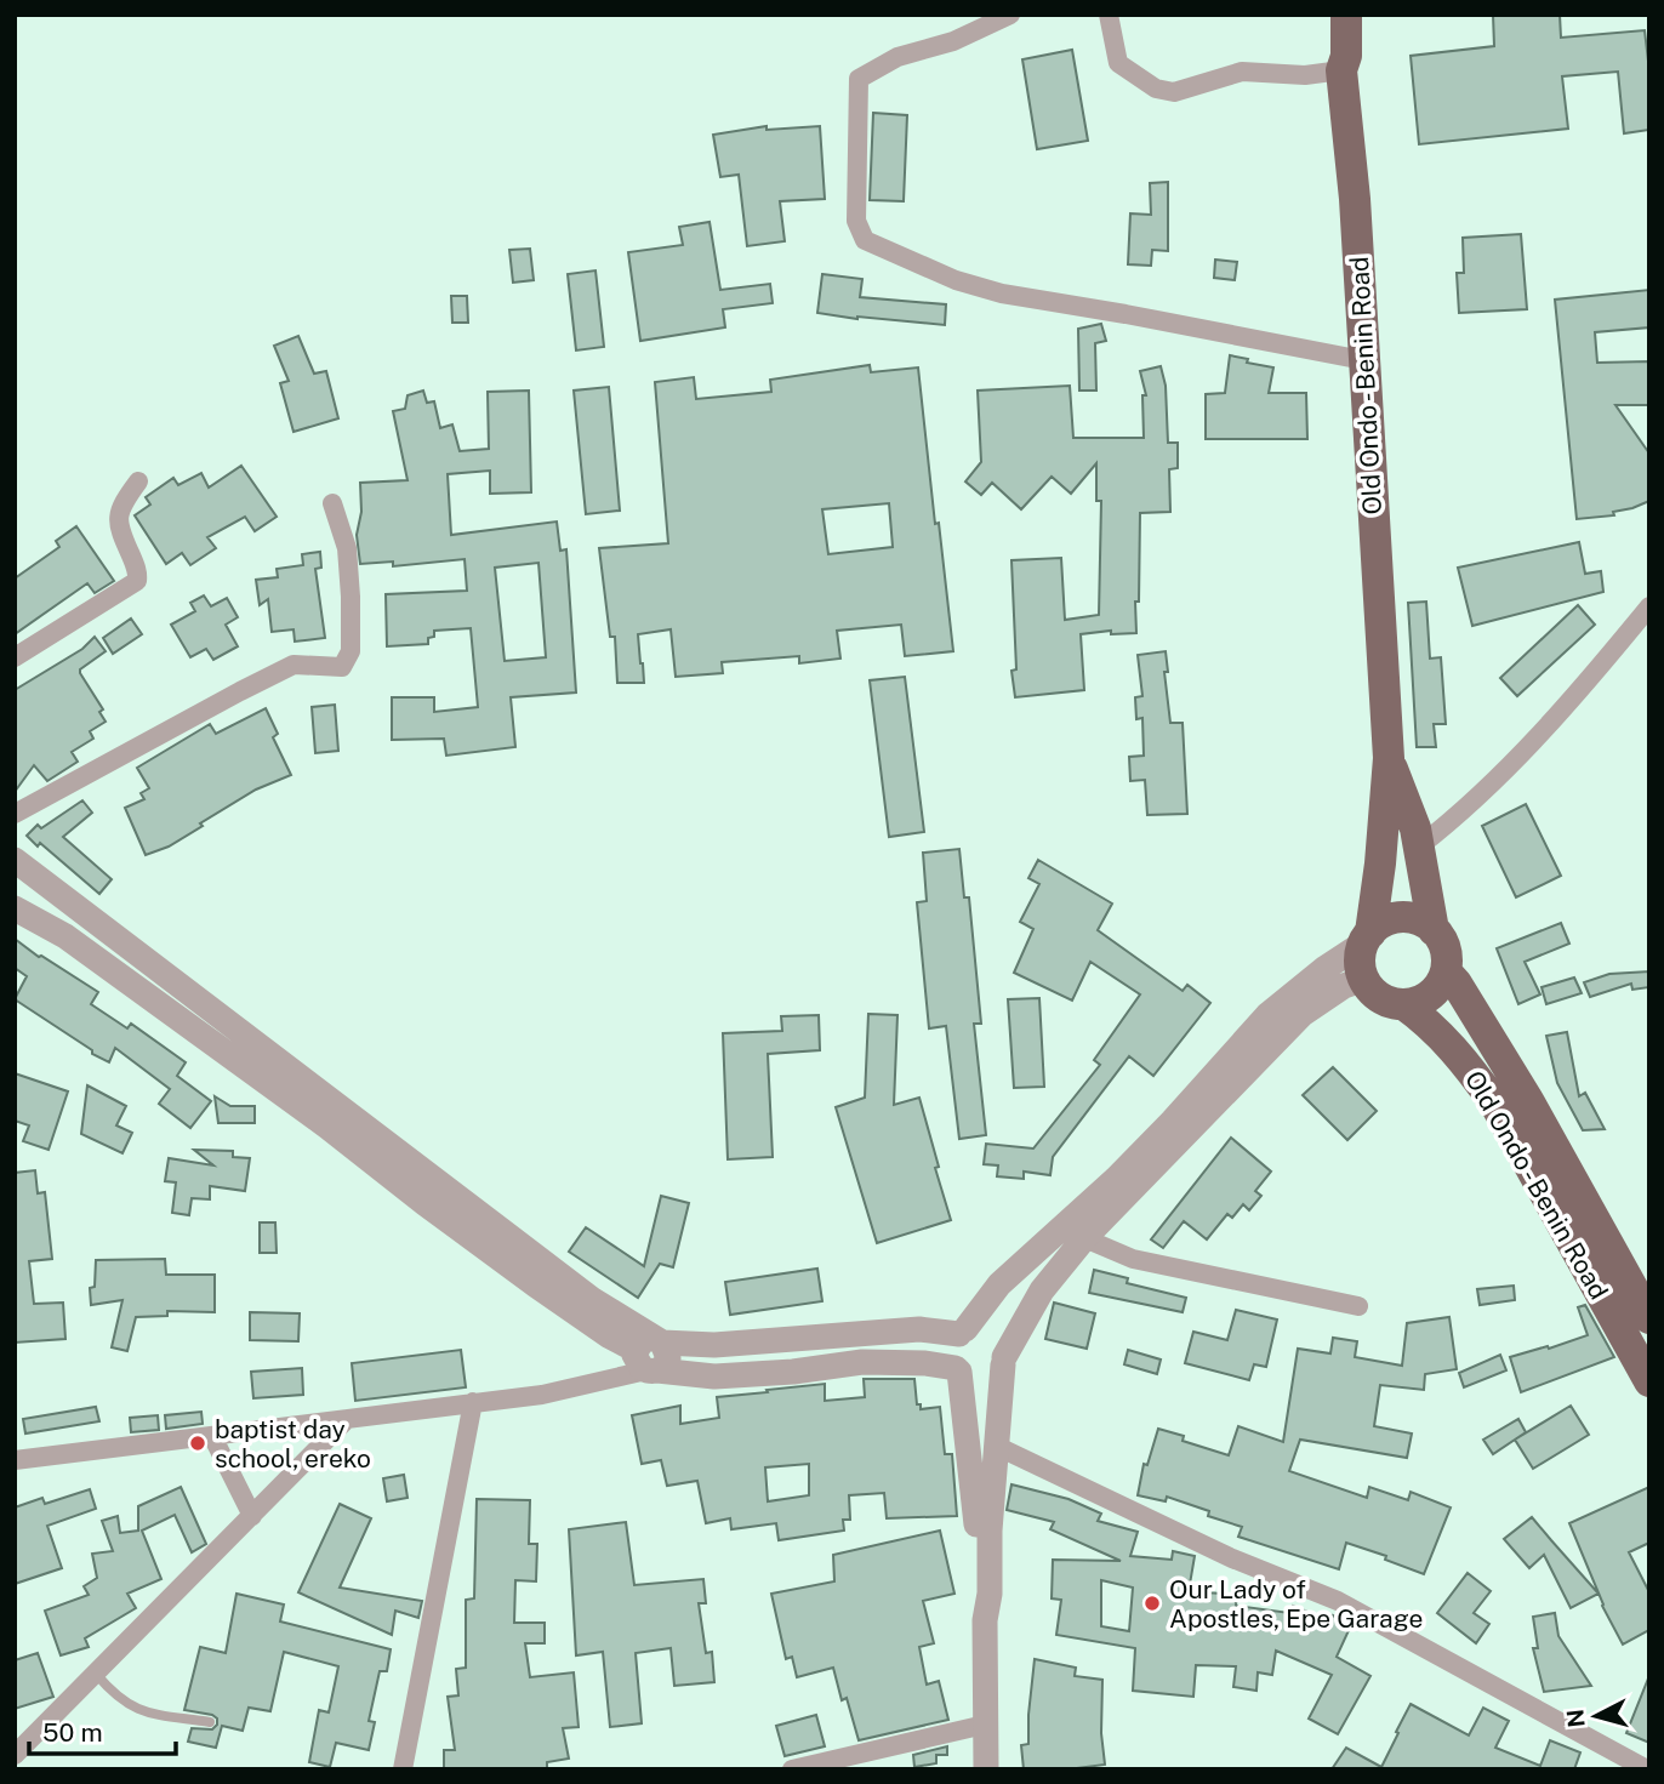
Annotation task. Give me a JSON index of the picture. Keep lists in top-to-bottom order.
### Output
{
  "streets": {
    "main road": ["Old Ondo - Benin Road"]
  },
  "places": ["baptist day school, ereko", "Our Lady of Apostles, Epe Garage"],
  "scale_bar": "50 m",
  "north": "left"
}
